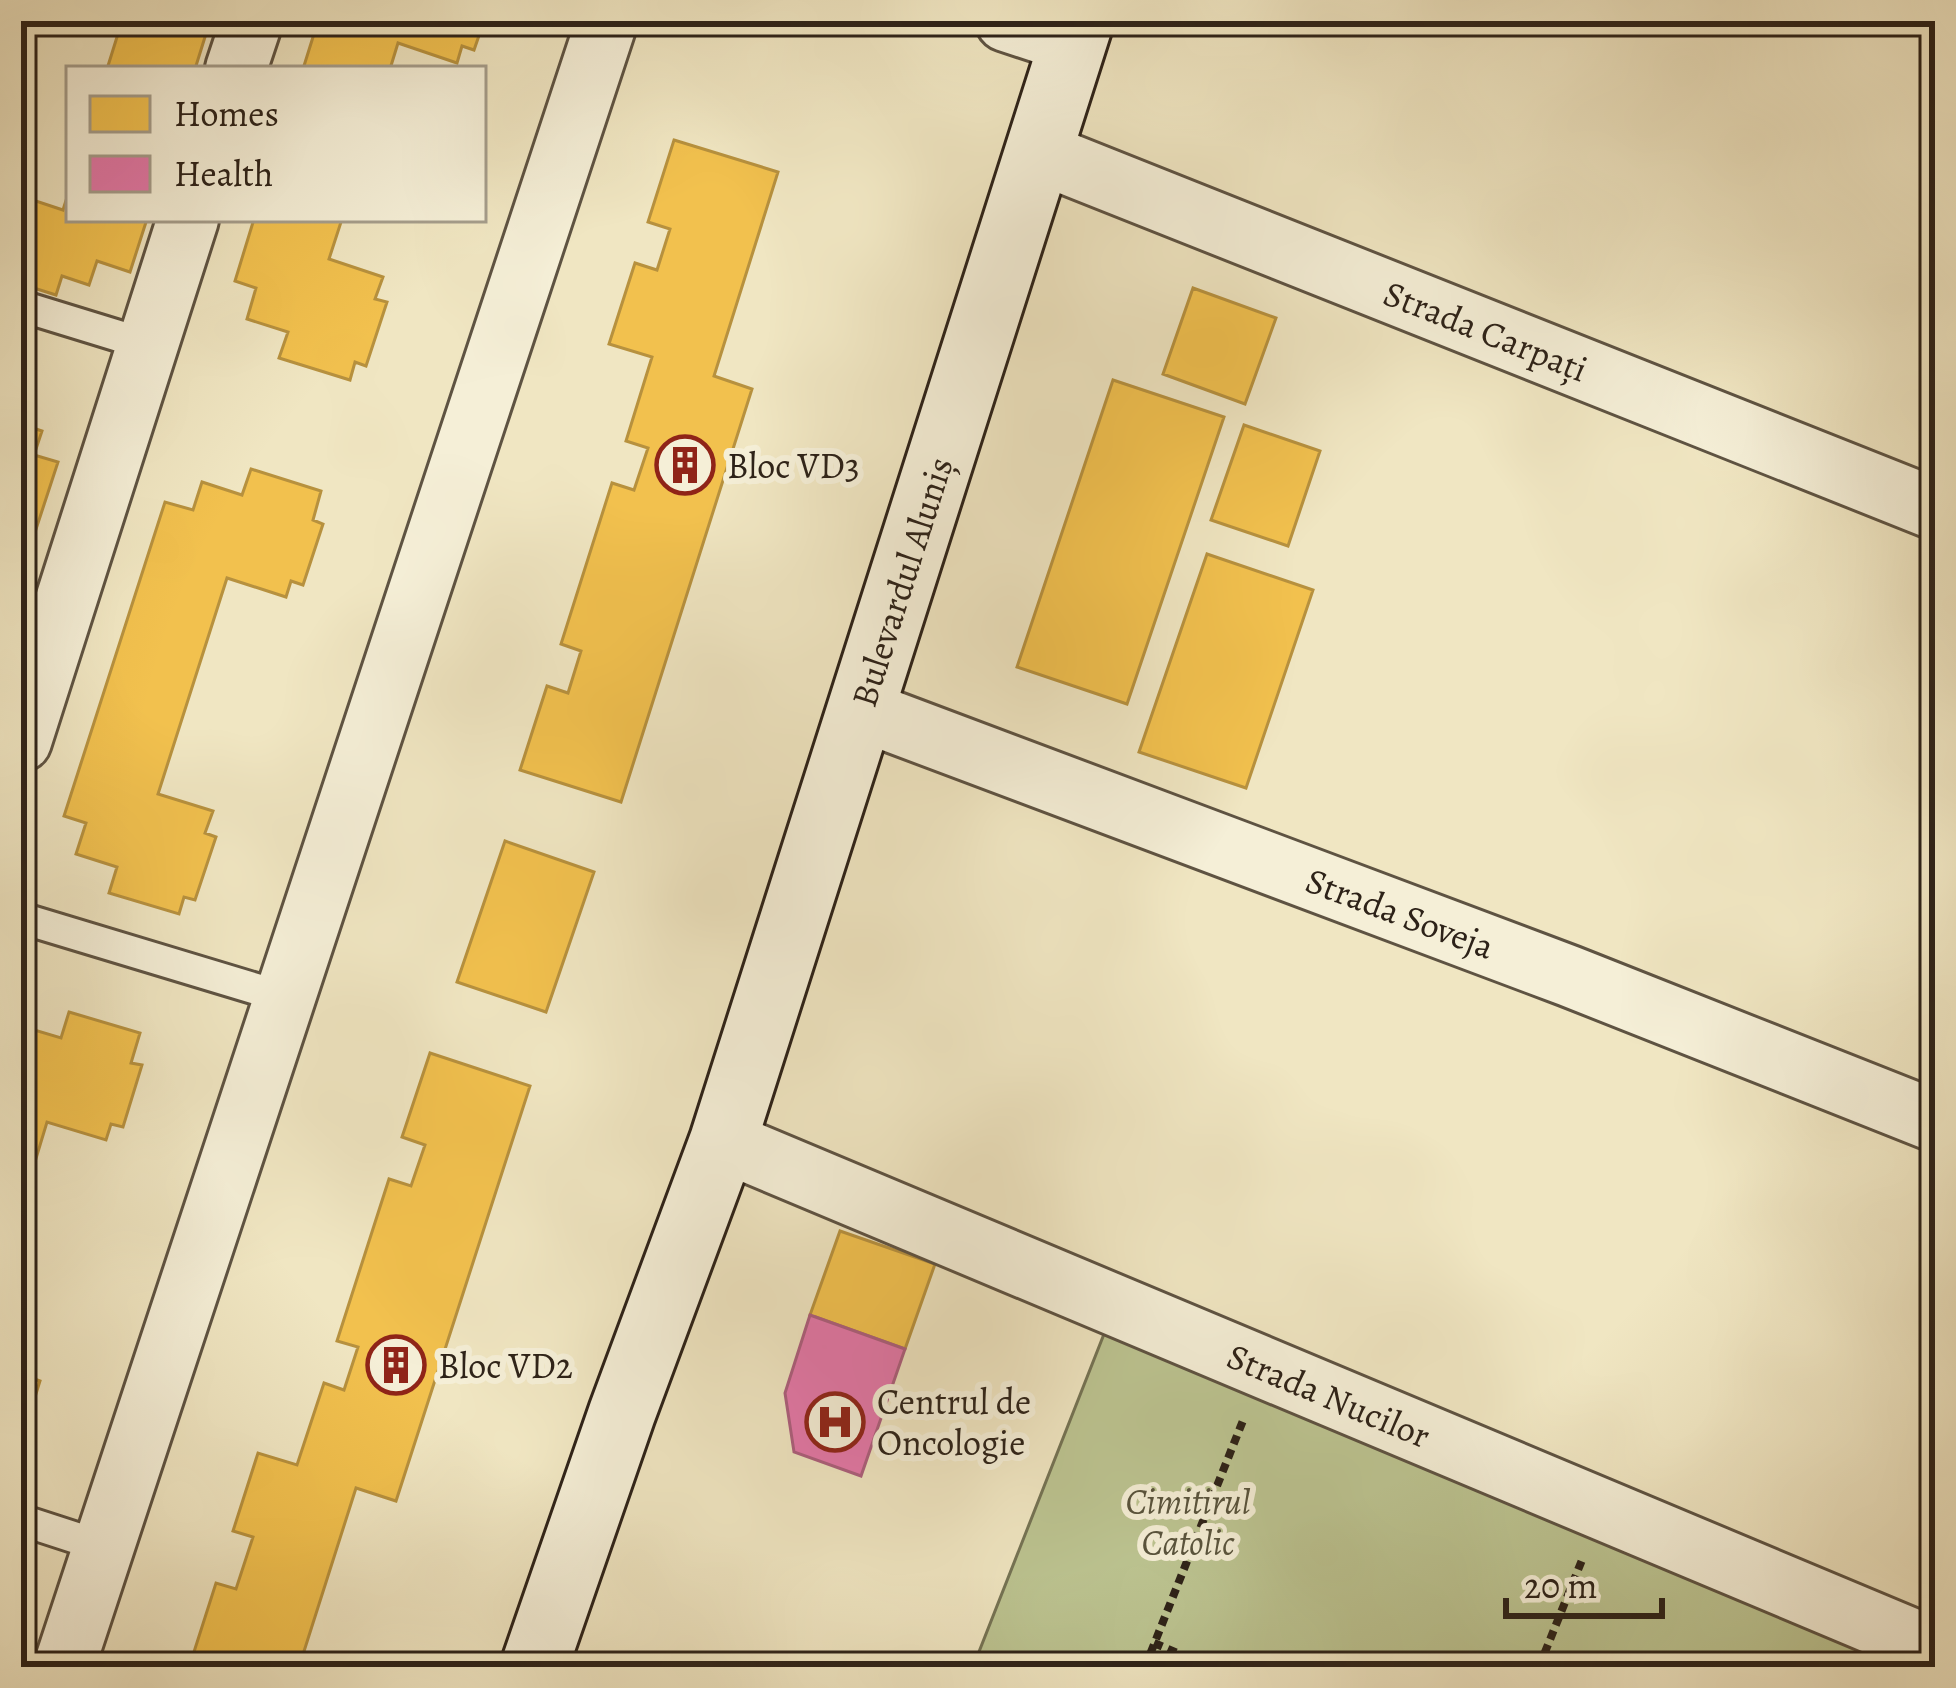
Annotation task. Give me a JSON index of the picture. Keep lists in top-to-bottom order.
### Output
{
  "streets": {
    "main road": ["Bulevardul Aluniș"],
    "street": ["Strada Carpați", "Strada Soveja", "Strada Nucilor"]
  },
  "crossings": [
    ["Strada Carpați", "Bulevardul Aluniș"],
    ["Bulevardul Aluniș", "Strada Soveja"],
    ["Bulevardul Aluniș", "Strada Nucilor"]
  ],
  "parks": ["Cimitirul Catolic"],
  "places": {
    "building": ["Bloc VD3", "Bloc VD2"],
    "hospital": ["Centrul de Oncologie"]
  },
  "legend": ["Homes", "Health"],
  "scale_bar": "20 m"
}
